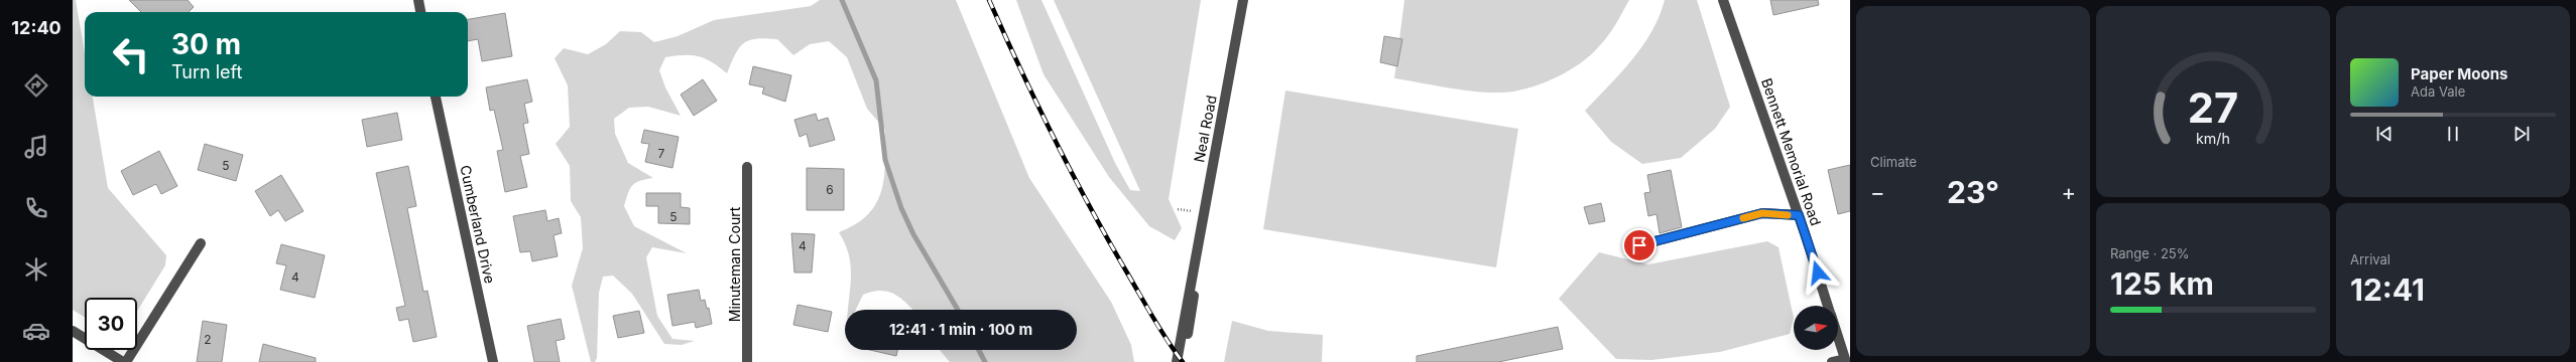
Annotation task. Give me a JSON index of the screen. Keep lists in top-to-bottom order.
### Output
{
  "streets": {
    "street": [
      "Neal Road",
      "Bennett Memorial Road",
      "Cumberland Drive",
      "Minuteman Court"
    ]
  },
  "house_numbers": [
    "7",
    "5",
    "6",
    "5",
    "4",
    "4",
    "2"
  ],
  "north": "right",
  "page": {
    "tabs": "12:40",
    "tile": [
      "Climate",
      ["Range · 25%", "125 km"],
      ["Arrival", "12:41"]
    ],
    "turn": ["30 m", "Turn left"],
    "song": ["Paper Moons", "Ada Vale"],
    "heat": ["−", "23°", "+"],
    "limit": "30",
    "trip": "12:41 · 1 min · 100 m",
    "gauge": ["27", "km/h"]
  }
}
